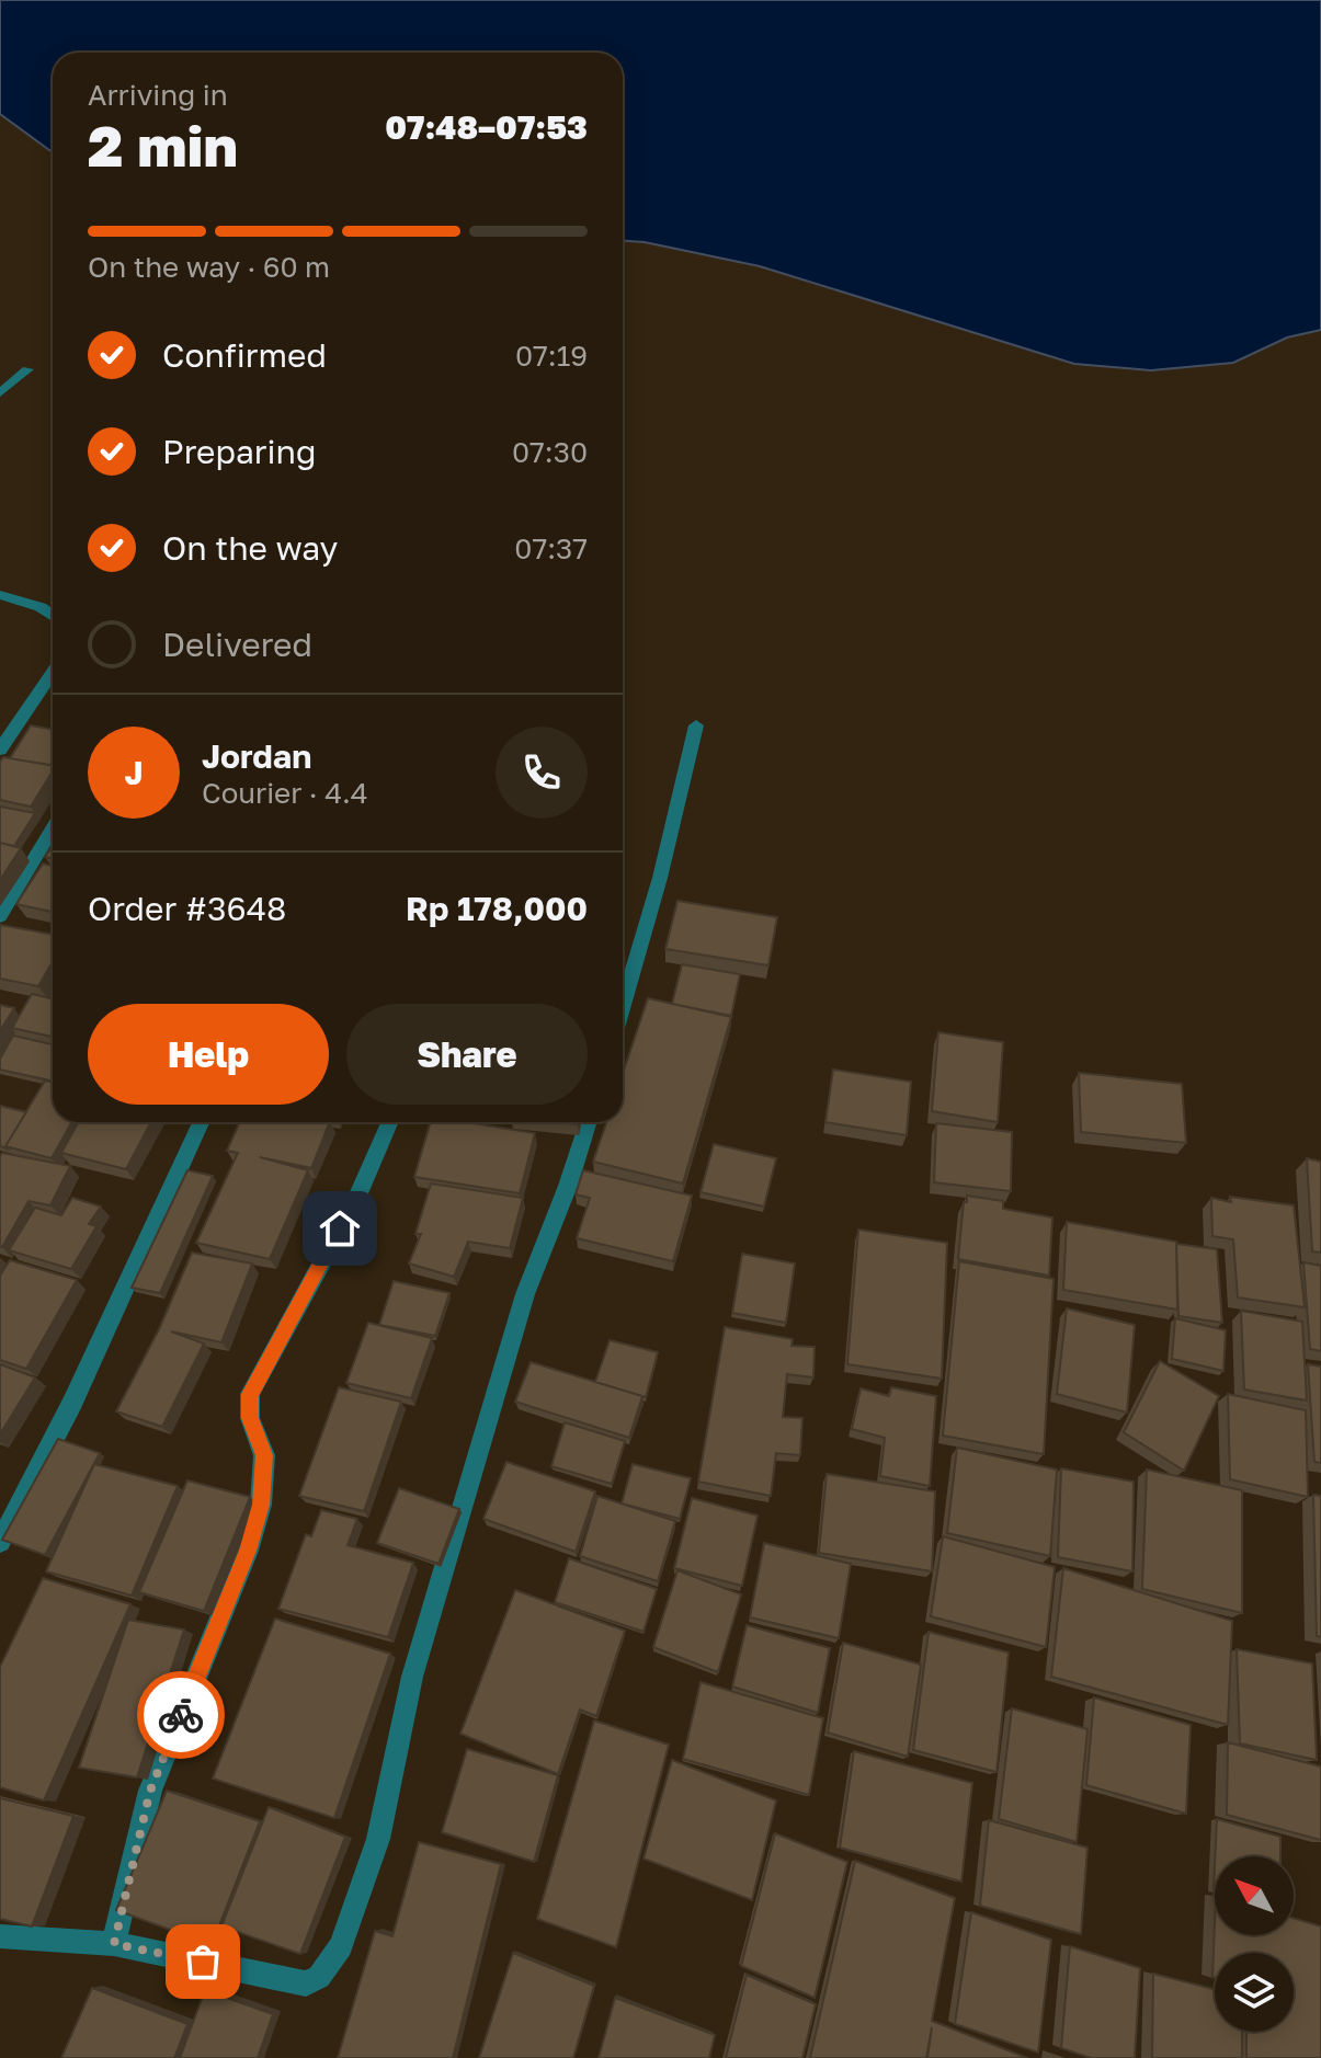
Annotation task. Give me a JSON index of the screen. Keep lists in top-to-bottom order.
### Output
{
  "north": "top left",
  "page": {
    "heading": ["2 min", "Arriving in", "07:48–07:53"],
    "panel": [
      "Jordan",
      "Courier · 4.4",
      "Order #3648",
      "Rp 178,000"
    ],
    "bar": "On the way · 60 m",
    "list": [
      ["Confirmed", "07:19"],
      ["Preparing", "07:30"],
      ["On the way", "07:37"],
      "Delivered"
    ],
    "round": "J",
    "buttons": ["Help", "Share"]
  }
}
